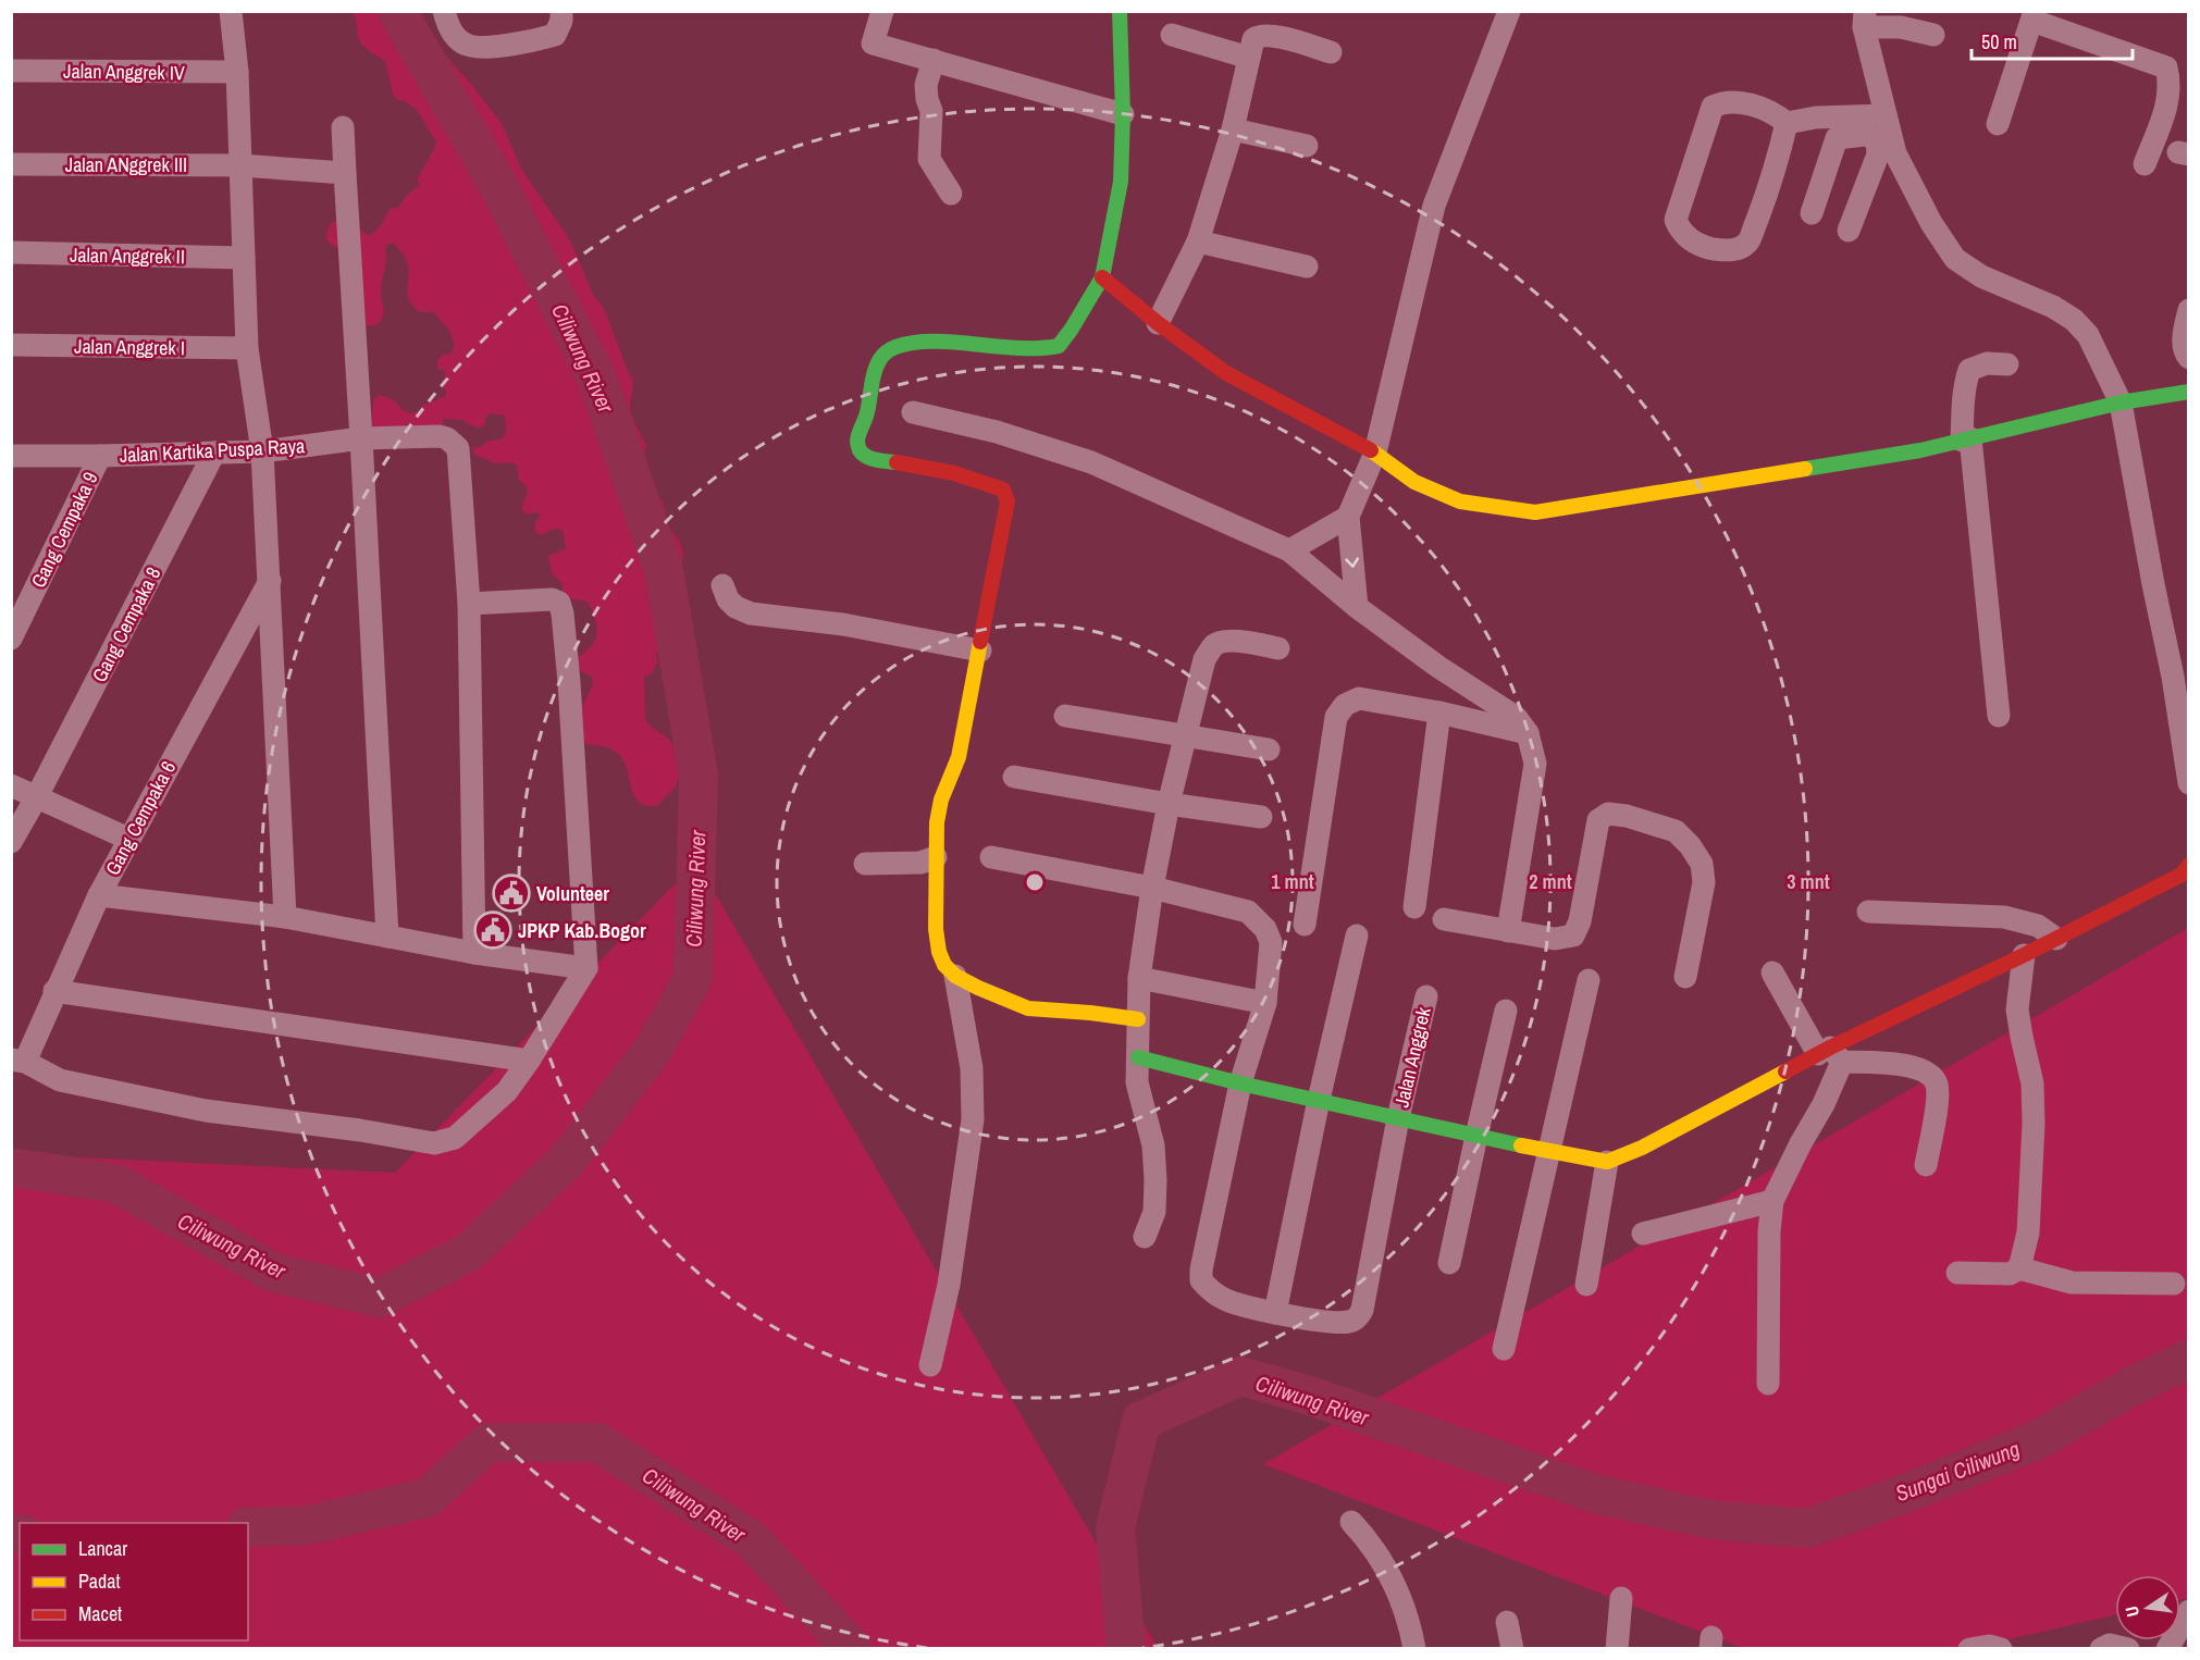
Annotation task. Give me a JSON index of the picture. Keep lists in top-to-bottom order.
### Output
{
  "streets": {
    "street": [
      "Jalan Anggrek IV",
      "Jalan ANggrek III",
      "Jalan Anggrek II",
      "Jalan Anggrek I",
      "Jalan Kartika Puspa Raya",
      "Gang Cempaka 9",
      "Gang Cempaka 8",
      "Gang Cempaka 6",
      "Jalan Anggrek"
    ]
  },
  "crossings": [
    ["Jalan Kartika Puspa Raya", "Gang Cempaka 9"],
    ["Jalan Kartika Puspa Raya", "Gang Cempaka 8"]
  ],
  "water": ["Ciliwung River", "Sungai Ciliwung"],
  "places": {
    "public building": ["Volunteer", "JPKP Kab.Bogor"]
  },
  "legend": ["Lancar", "Padat", "Macet"],
  "scale_bar": "50 m",
  "north": "left",
  "rings": ["1 mnt", "2 mnt", "3 mnt"]
}
